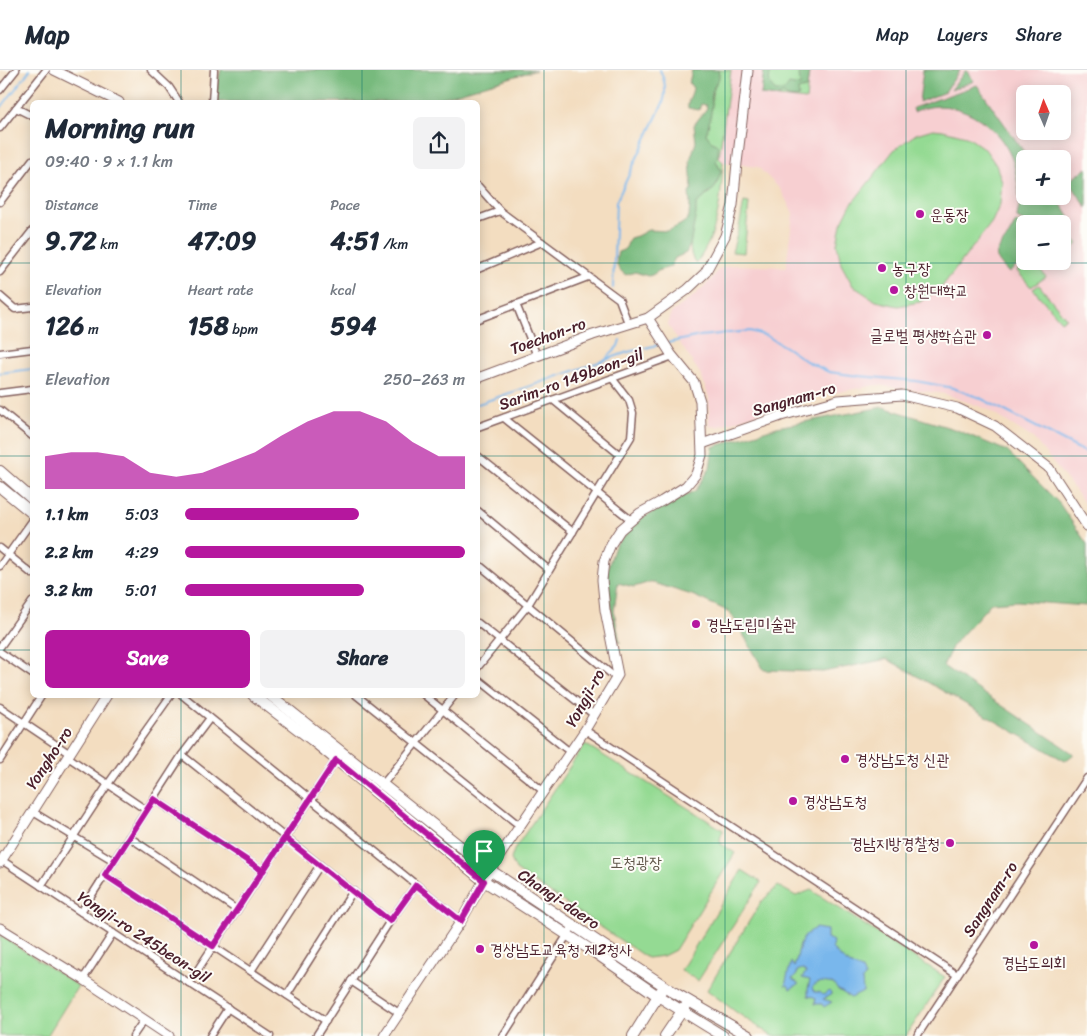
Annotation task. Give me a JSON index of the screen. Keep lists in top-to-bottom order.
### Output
{
  "streets": {
    "main road": ["Changi-daero"],
    "street": [
      "Toechon-ro",
      "Sarim-ro 149beon-gil",
      "Sangnam-ro",
      "Yongji-ro",
      "Yongho-ro",
      "Yongji-ro 245beon-gil"
    ]
  },
  "crossings": [
    ["Toechon-ro", "Yongji-ro"],
    ["Sarim-ro 149beon-gil", "Yongji-ro"],
    ["Sangnam-ro", "Yongji-ro"],
    ["Yongji-ro", "Changi-daero"],
    ["Yongho-ro", "Yongji-ro 245beon-gil"]
  ],
  "parks": ["도청광장"],
  "places": [
    "운동장",
    "농구장",
    "창원대학교",
    "글로벌 평생학습관",
    "경남도립미술관",
    "경상남도청 신관",
    "경상남도청",
    "경남지방경찰청",
    "경남도의회",
    "경상남도교육청 제2청사"
  ],
  "north": "top",
  "page": {
    "header": "Map",
    "nav": ["Map", "Layers", "Share"],
    "map_buttons": ["+", "−"],
    "heading": ["Morning run", "09:40 · 9 × 1.1 km"],
    "stats": [
      ["Distance", "9.72 km"],
      ["Time", "47:09"],
      ["Pace", "4:51 /km"],
      ["Elevation", "126 m"],
      ["Heart rate", "158 bpm"],
      ["kcal", "594"]
    ],
    "chart": ["Elevation", "250–263 m"],
    "list": [
      {
        "name": "1.1 km",
        "note": "5:03"
      },
      {
        "name": "2.2 km",
        "note": "4:29"
      },
      {
        "name": "3.2 km",
        "note": "5:01"
      }
    ],
    "buttons": ["Save", "Share"]
  }
}
